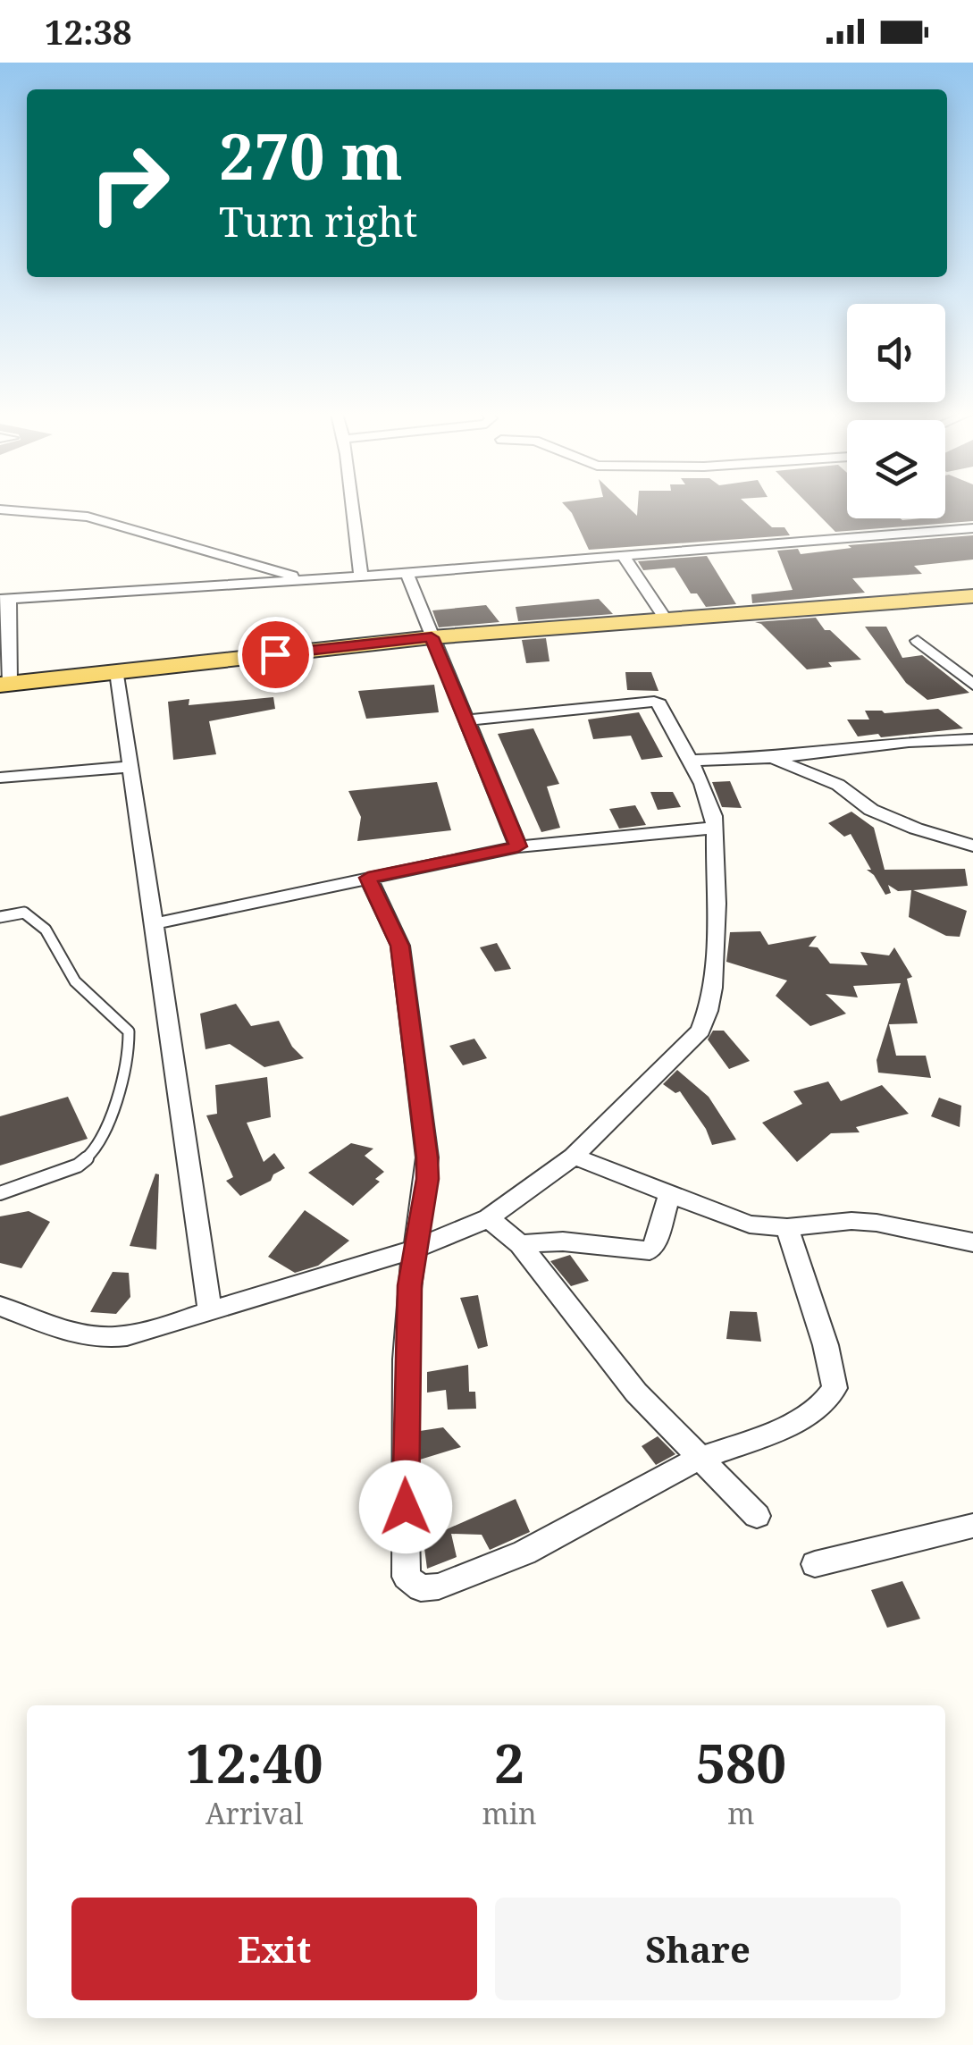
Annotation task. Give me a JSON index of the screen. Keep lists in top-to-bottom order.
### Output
{
  "page": {
    "status": "12:38",
    "turn": ["270 m", "Turn right"],
    "eta": [
      "12:40",
      "Arrival",
      "2",
      "min",
      "580",
      "m"
    ],
    "buttons": ["Exit", "Share"]
  }
}
